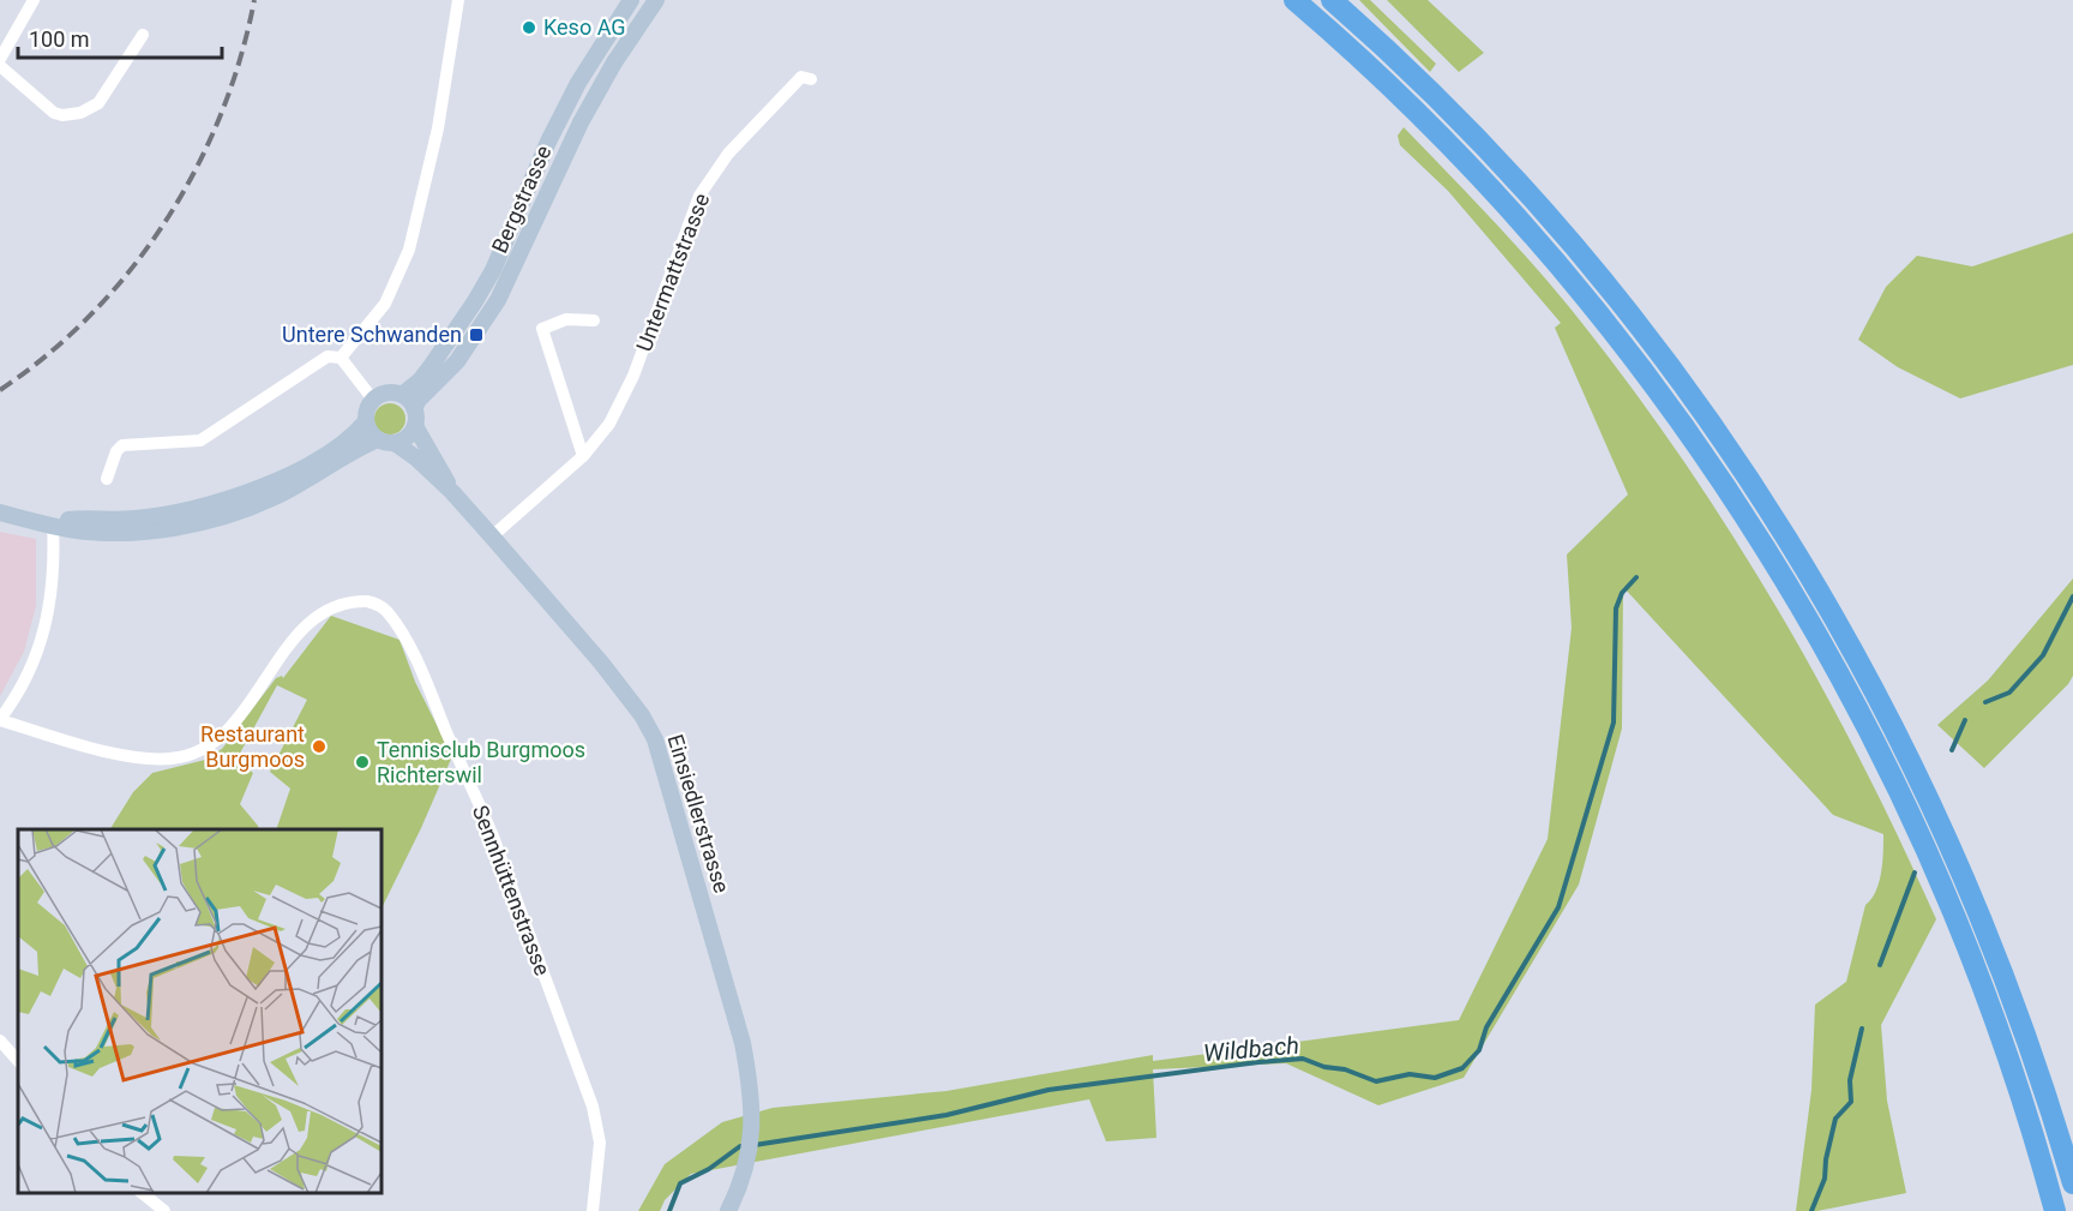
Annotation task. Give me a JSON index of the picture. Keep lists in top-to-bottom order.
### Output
{
  "streets": {
    "main road": ["Bergstrasse", "Einsiedlerstrasse"],
    "street": ["Untermattstrasse", "Sennhüttenstrasse"]
  },
  "crossings": [
    ["Bergstrasse", "Einsiedlerstrasse"],
    ["Untermattstrasse", "Einsiedlerstrasse"]
  ],
  "water": ["Wildbach"],
  "places": {
    "other": ["Keso AG", "Restaurant Burgmoos", "Tennisclub Burgmoos Richterswil"],
    "transit": ["Untere Schwanden"]
  },
  "scale_bar": "100 m"
}
